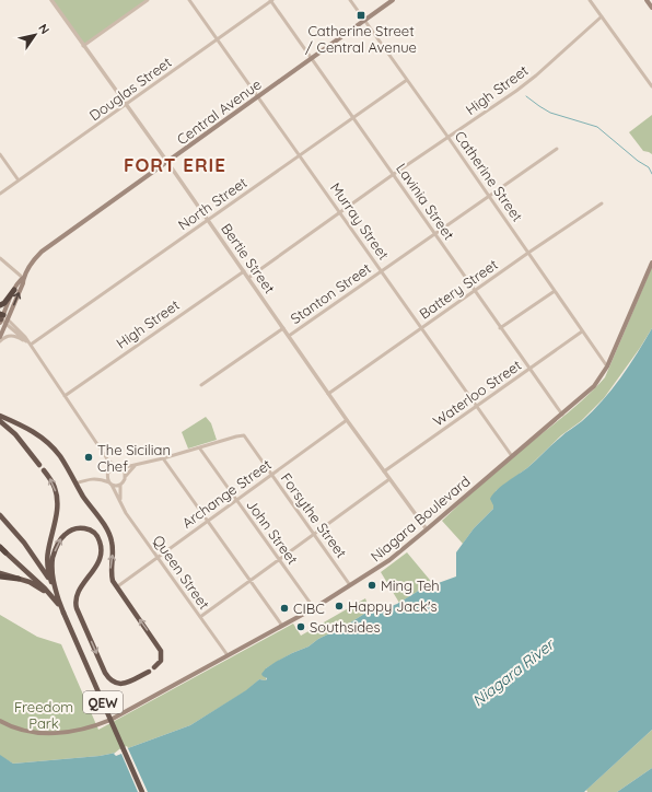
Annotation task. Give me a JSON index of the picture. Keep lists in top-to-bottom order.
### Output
{
  "streets": {
    "highway": ["QEW"],
    "main road": ["Central Avenue", "Niagara Boulevard"],
    "street": [
      "Douglas Street",
      "High Street",
      "Catherine Street",
      "Lavinia Street",
      "North Street",
      "Murray Street",
      "Bertie Street",
      "Battery Street",
      "Stanton Street",
      "Waterloo Street",
      "Archange Street",
      "Forsythe Street",
      "John Street",
      "Queen Street"
    ]
  },
  "crossings": [
    ["Douglas Street", "Lavinia Street"],
    ["Douglas Street", "Murray Street"],
    ["Douglas Street", "Bertie Street"],
    ["High Street", "Catherine Street"],
    ["High Street", "Lavinia Street"],
    ["High Street", "Murray Street"],
    ["High Street", "Bertie Street"],
    ["Central Avenue", "Catherine Street"],
    ["Central Avenue", "Lavinia Street"],
    ["Central Avenue", "Murray Street"],
    ["Central Avenue", "Bertie Street"],
    ["Catherine Street", "North Street"],
    ["Catherine Street", "Battery Street"],
    ["Catherine Street", "Stanton Street"],
    ["Catherine Street", "Waterloo Street"],
    ["Catherine Street", "Niagara Boulevard"],
    ["Lavinia Street", "North Street"],
    ["Lavinia Street", "Battery Street"],
    ["Lavinia Street", "Stanton Street"],
    ["Lavinia Street", "Waterloo Street"],
    ["Lavinia Street", "Niagara Boulevard"],
    ["North Street", "Murray Street"],
    ["North Street", "Bertie Street"],
    ["Murray Street", "Battery Street"],
    ["Murray Street", "Stanton Street"],
    ["Murray Street", "Waterloo Street"],
    ["Murray Street", "Niagara Boulevard"],
    ["Bertie Street", "Battery Street"],
    ["Bertie Street", "Stanton Street"],
    ["Bertie Street", "Waterloo Street"],
    ["Bertie Street", "Archange Street"],
    ["Bertie Street", "Niagara Boulevard"],
    ["Archange Street", "Forsythe Street"],
    ["Archange Street", "John Street"],
    ["Archange Street", "Queen Street"],
    ["Forsythe Street", "Niagara Boulevard"],
    ["Forsythe Street", "John Street"],
    ["Niagara Boulevard", "John Street"],
    ["Niagara Boulevard", "Queen Street"]
  ],
  "districts": ["FORT ERIE"],
  "water": ["Niagara River"],
  "parks": ["Freedom Park"],
  "places": {
    "transit": ["Catherine Street / Central Avenue"],
    "other": [
      "The Sicilian Chef",
      "Ming Teh",
      "Happy Jack's",
      "CIBC",
      "Southsides"
    ]
  },
  "north": "top right"
}
